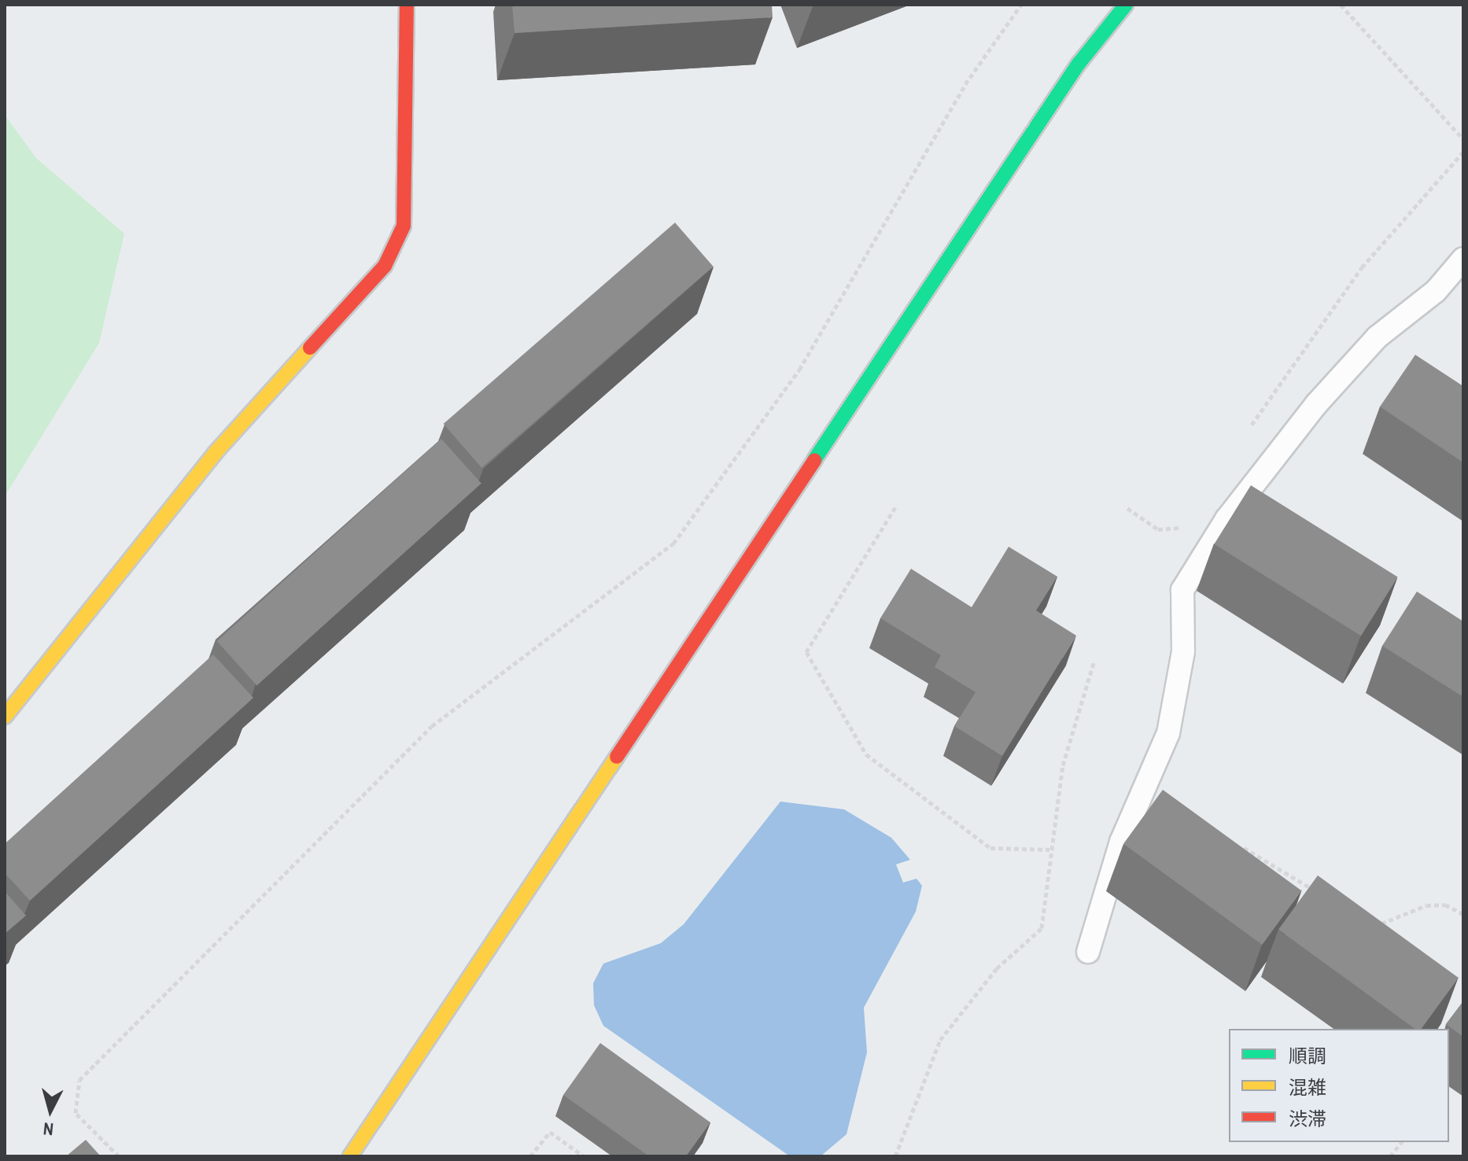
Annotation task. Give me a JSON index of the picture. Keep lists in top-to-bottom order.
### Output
{
  "legend": ["順調", "混雑", "渋滞"],
  "north": "bottom"
}
